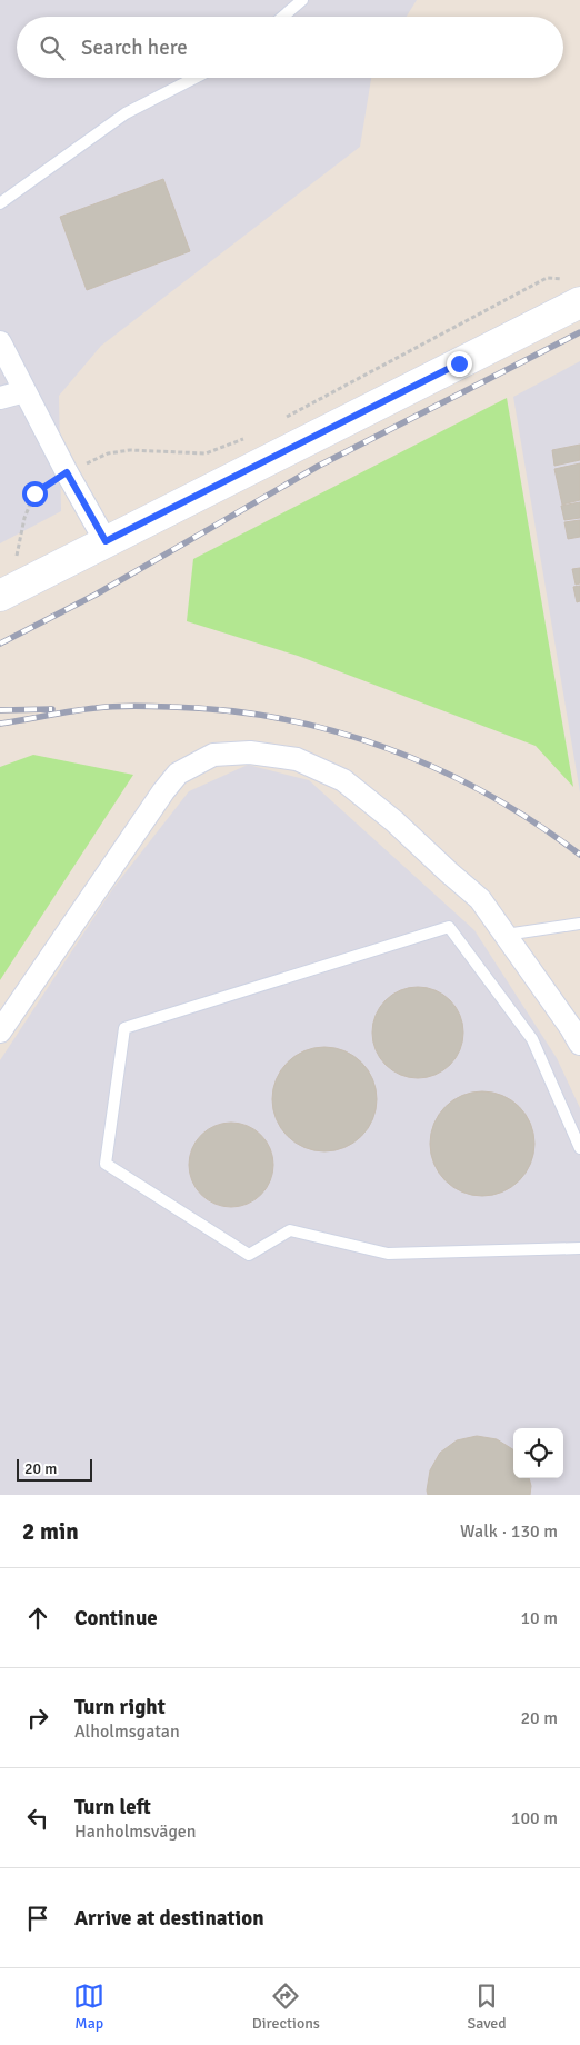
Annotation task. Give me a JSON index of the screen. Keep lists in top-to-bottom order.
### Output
{
  "scale_bar": "20 m",
  "page": {
    "search": "Search here",
    "scale": "20 m",
    "heading": ["2 min", "Walk · 130 m"],
    "list": [
      ["Continue", "10 m"],
      ["Turn right", "Alholmsgatan", "20 m"],
      ["Turn left", "Hanholmsvägen", "100 m"],
      "Arrive at destination"
    ],
    "nav": ["Map", "Directions", "Saved"]
  }
}
